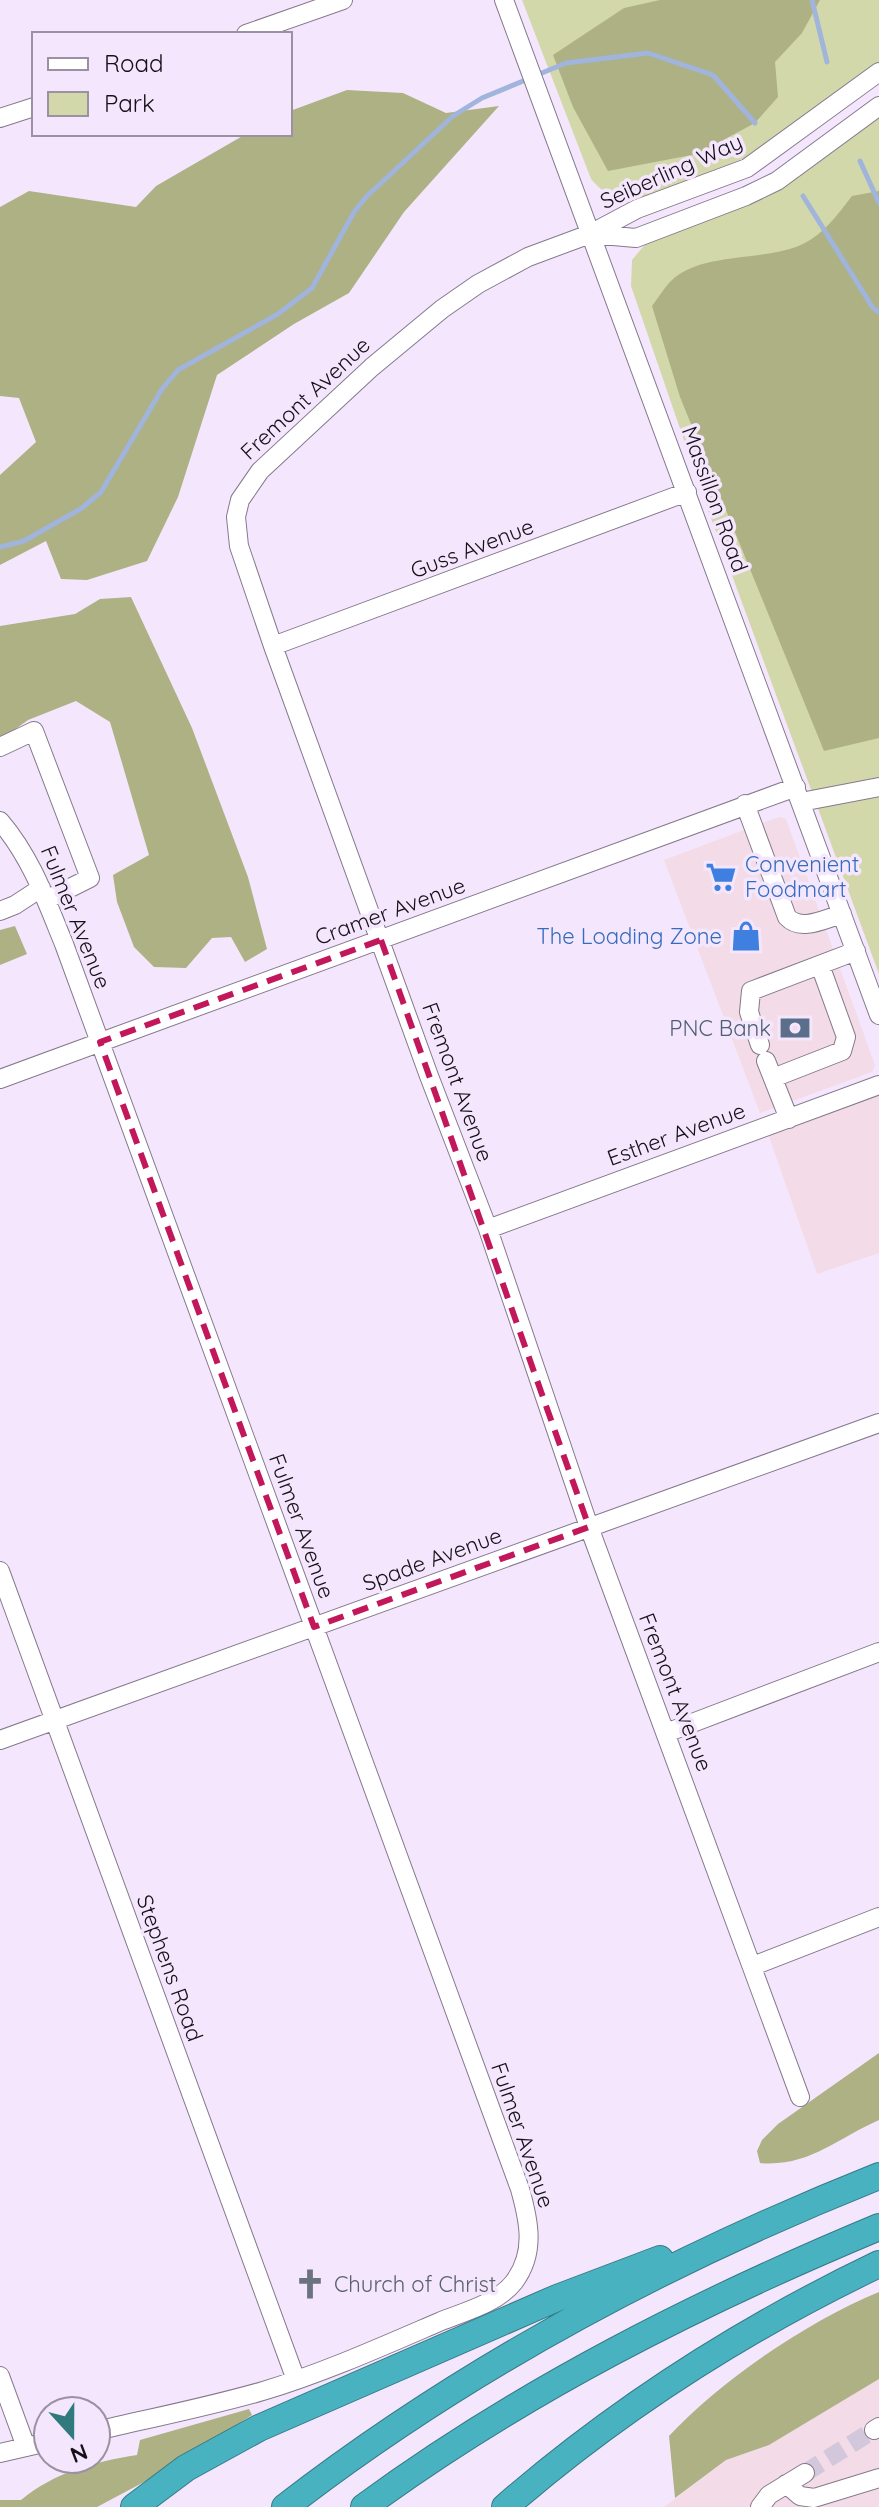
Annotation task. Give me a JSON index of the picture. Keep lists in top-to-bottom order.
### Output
{
  "streets": {
    "street": [
      "Seiberling Way",
      "Fremont Avenue",
      "Massillon Road",
      "Guss Avenue",
      "Cramer Avenue",
      "Fulmer Avenue",
      "Esther Avenue",
      "Spade Avenue",
      "Stephens Road"
    ]
  },
  "crossings": [
    ["Seiberling Way", "Fremont Avenue"],
    ["Seiberling Way", "Massillon Road"],
    ["Fremont Avenue", "Massillon Road"],
    ["Fremont Avenue", "Guss Avenue"],
    ["Fremont Avenue", "Cramer Avenue"],
    ["Fremont Avenue", "Esther Avenue"],
    ["Fremont Avenue", "Spade Avenue"],
    ["Massillon Road", "Guss Avenue"],
    ["Massillon Road", "Cramer Avenue"],
    ["Cramer Avenue", "Fulmer Avenue"],
    ["Fulmer Avenue", "Spade Avenue"],
    ["Fulmer Avenue", "Stephens Road"],
    ["Spade Avenue", "Stephens Road"]
  ],
  "places": {
    "supermarket": ["Convenient Foodmart"],
    "shop": ["The Loading Zone"],
    "bank": ["PNC Bank"],
    "church": ["Church of Christ"]
  },
  "legend": ["Road", "Park"],
  "north": "bottom"
}
